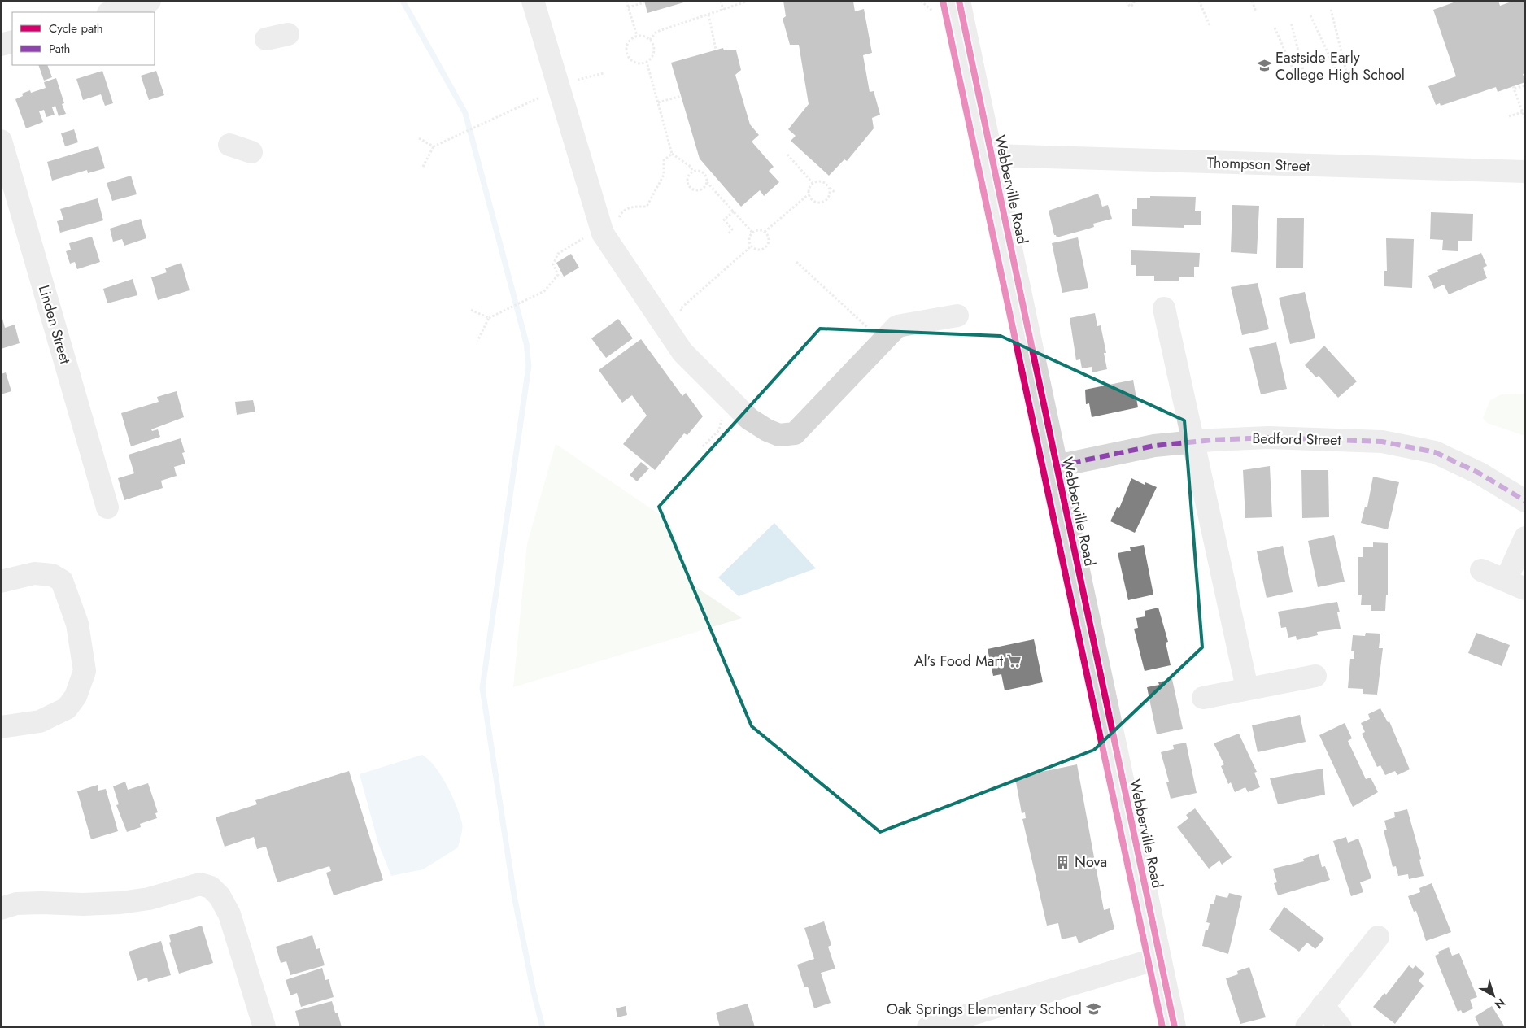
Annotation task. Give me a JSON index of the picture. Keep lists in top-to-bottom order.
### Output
{
  "streets": {
    "street": [
      "Thompson Street",
      "Webberville Road",
      "Linden Street",
      "Bedford Street"
    ]
  },
  "crossings": [
    ["Thompson Street", "Webberville Road"],
    ["Webberville Road", "Bedford Street"]
  ],
  "places": {
    "school or university": ["Eastside Early College High School", "Oak Springs Elementary School"],
    "supermarket": ["Al’s Food Mart"],
    "building": ["Nova"]
  },
  "legend": ["Cycle path", "Path"],
  "north": "bottom right"
}
